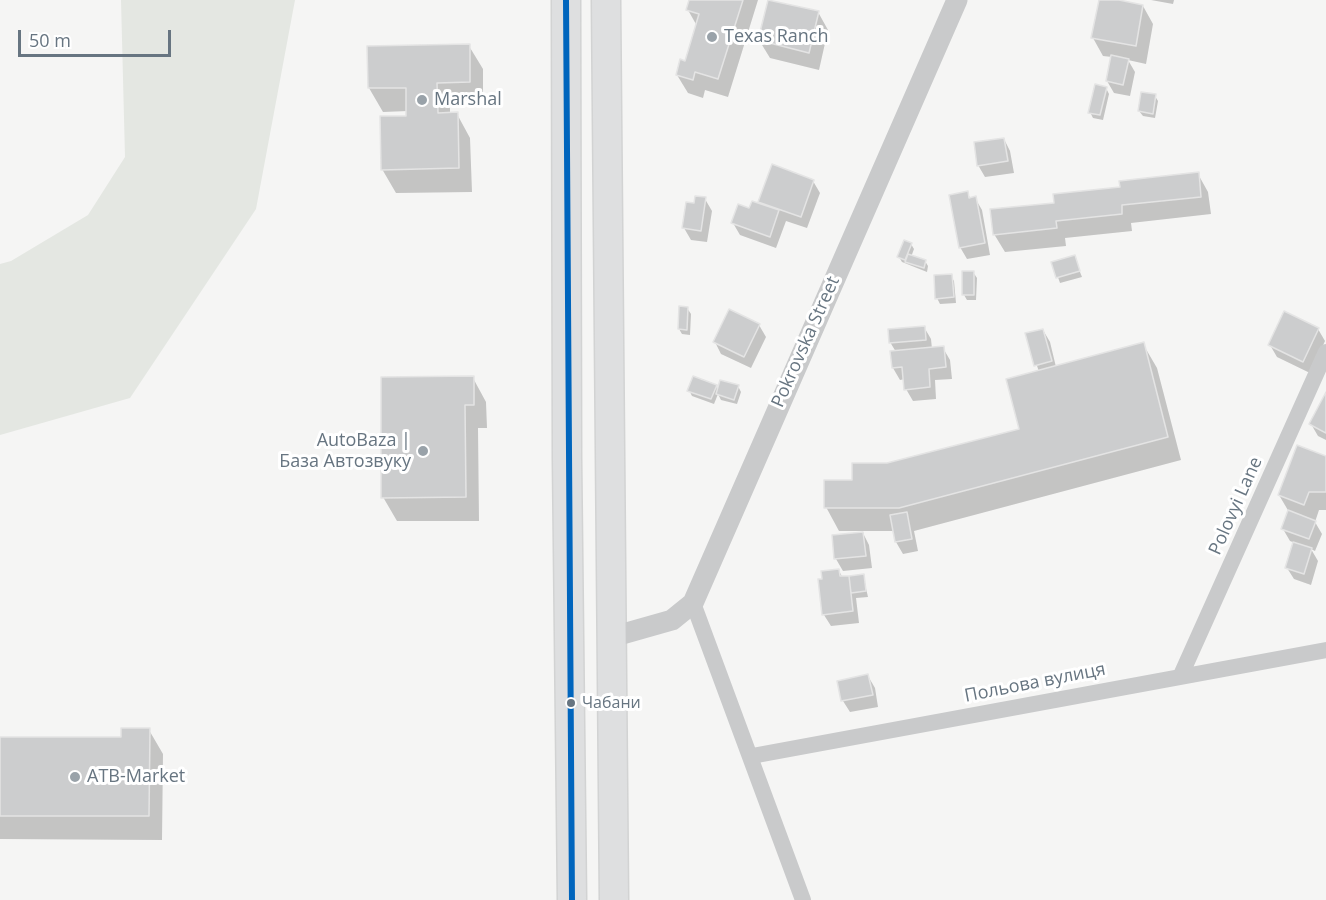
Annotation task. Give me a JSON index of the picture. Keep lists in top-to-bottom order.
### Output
{
  "streets": {
    "street": ["Pokrovska Street", "Polovyi Lane", "Польова вулиця"]
  },
  "crossings": [
    ["Polovyi Lane", "Польова вулиця"]
  ],
  "places": [
    "Texas Ranch",
    "Marshal",
    "AutoBaza | База Автозвуку",
    "Чабани",
    "ATB-Market"
  ],
  "scale_bar": "50 m"
}
